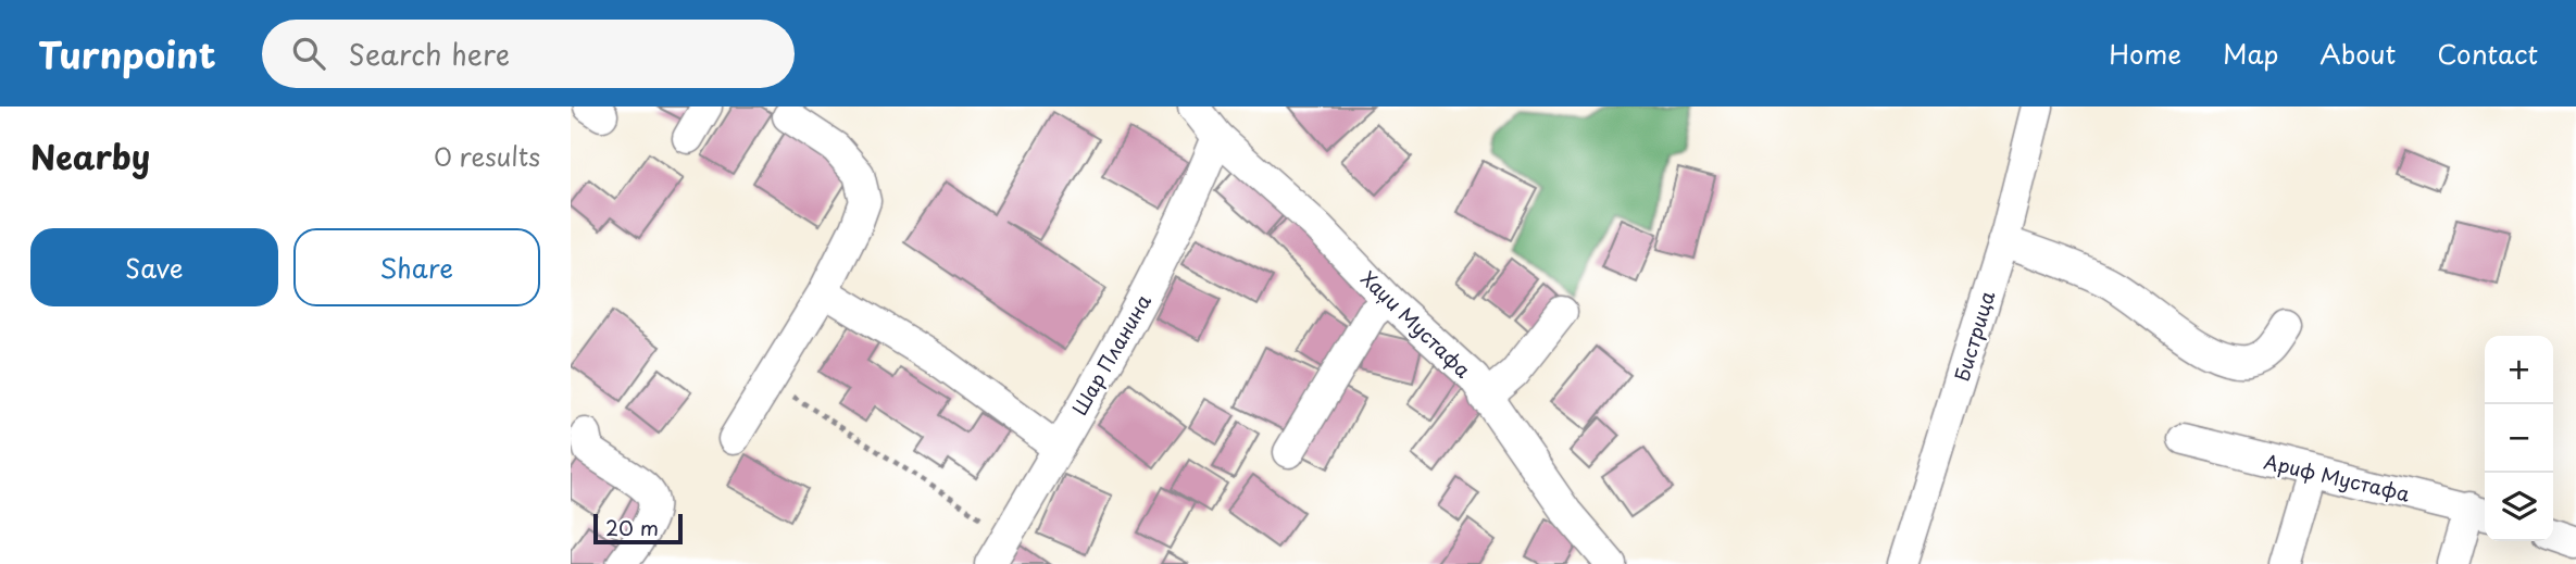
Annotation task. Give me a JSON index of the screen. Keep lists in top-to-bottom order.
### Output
{
  "streets": {
    "street": [
      "Хаџи Мустафа",
      "Бистрица",
      "Шар Планина",
      "Ариф Мустафа"
    ]
  },
  "crossings": [
    ["Хаџи Мустафа", "Шар Планина"]
  ],
  "scale_bar": "20 m",
  "page": {
    "header": "Turnpoint",
    "search": "Search here",
    "nav": [
      "Home",
      "Map",
      "About",
      "Contact"
    ],
    "heading": ["Nearby", "0 results"],
    "buttons": ["Save", "Share"],
    "map_buttons": ["+", "−"],
    "scale": "20 m"
  }
}
